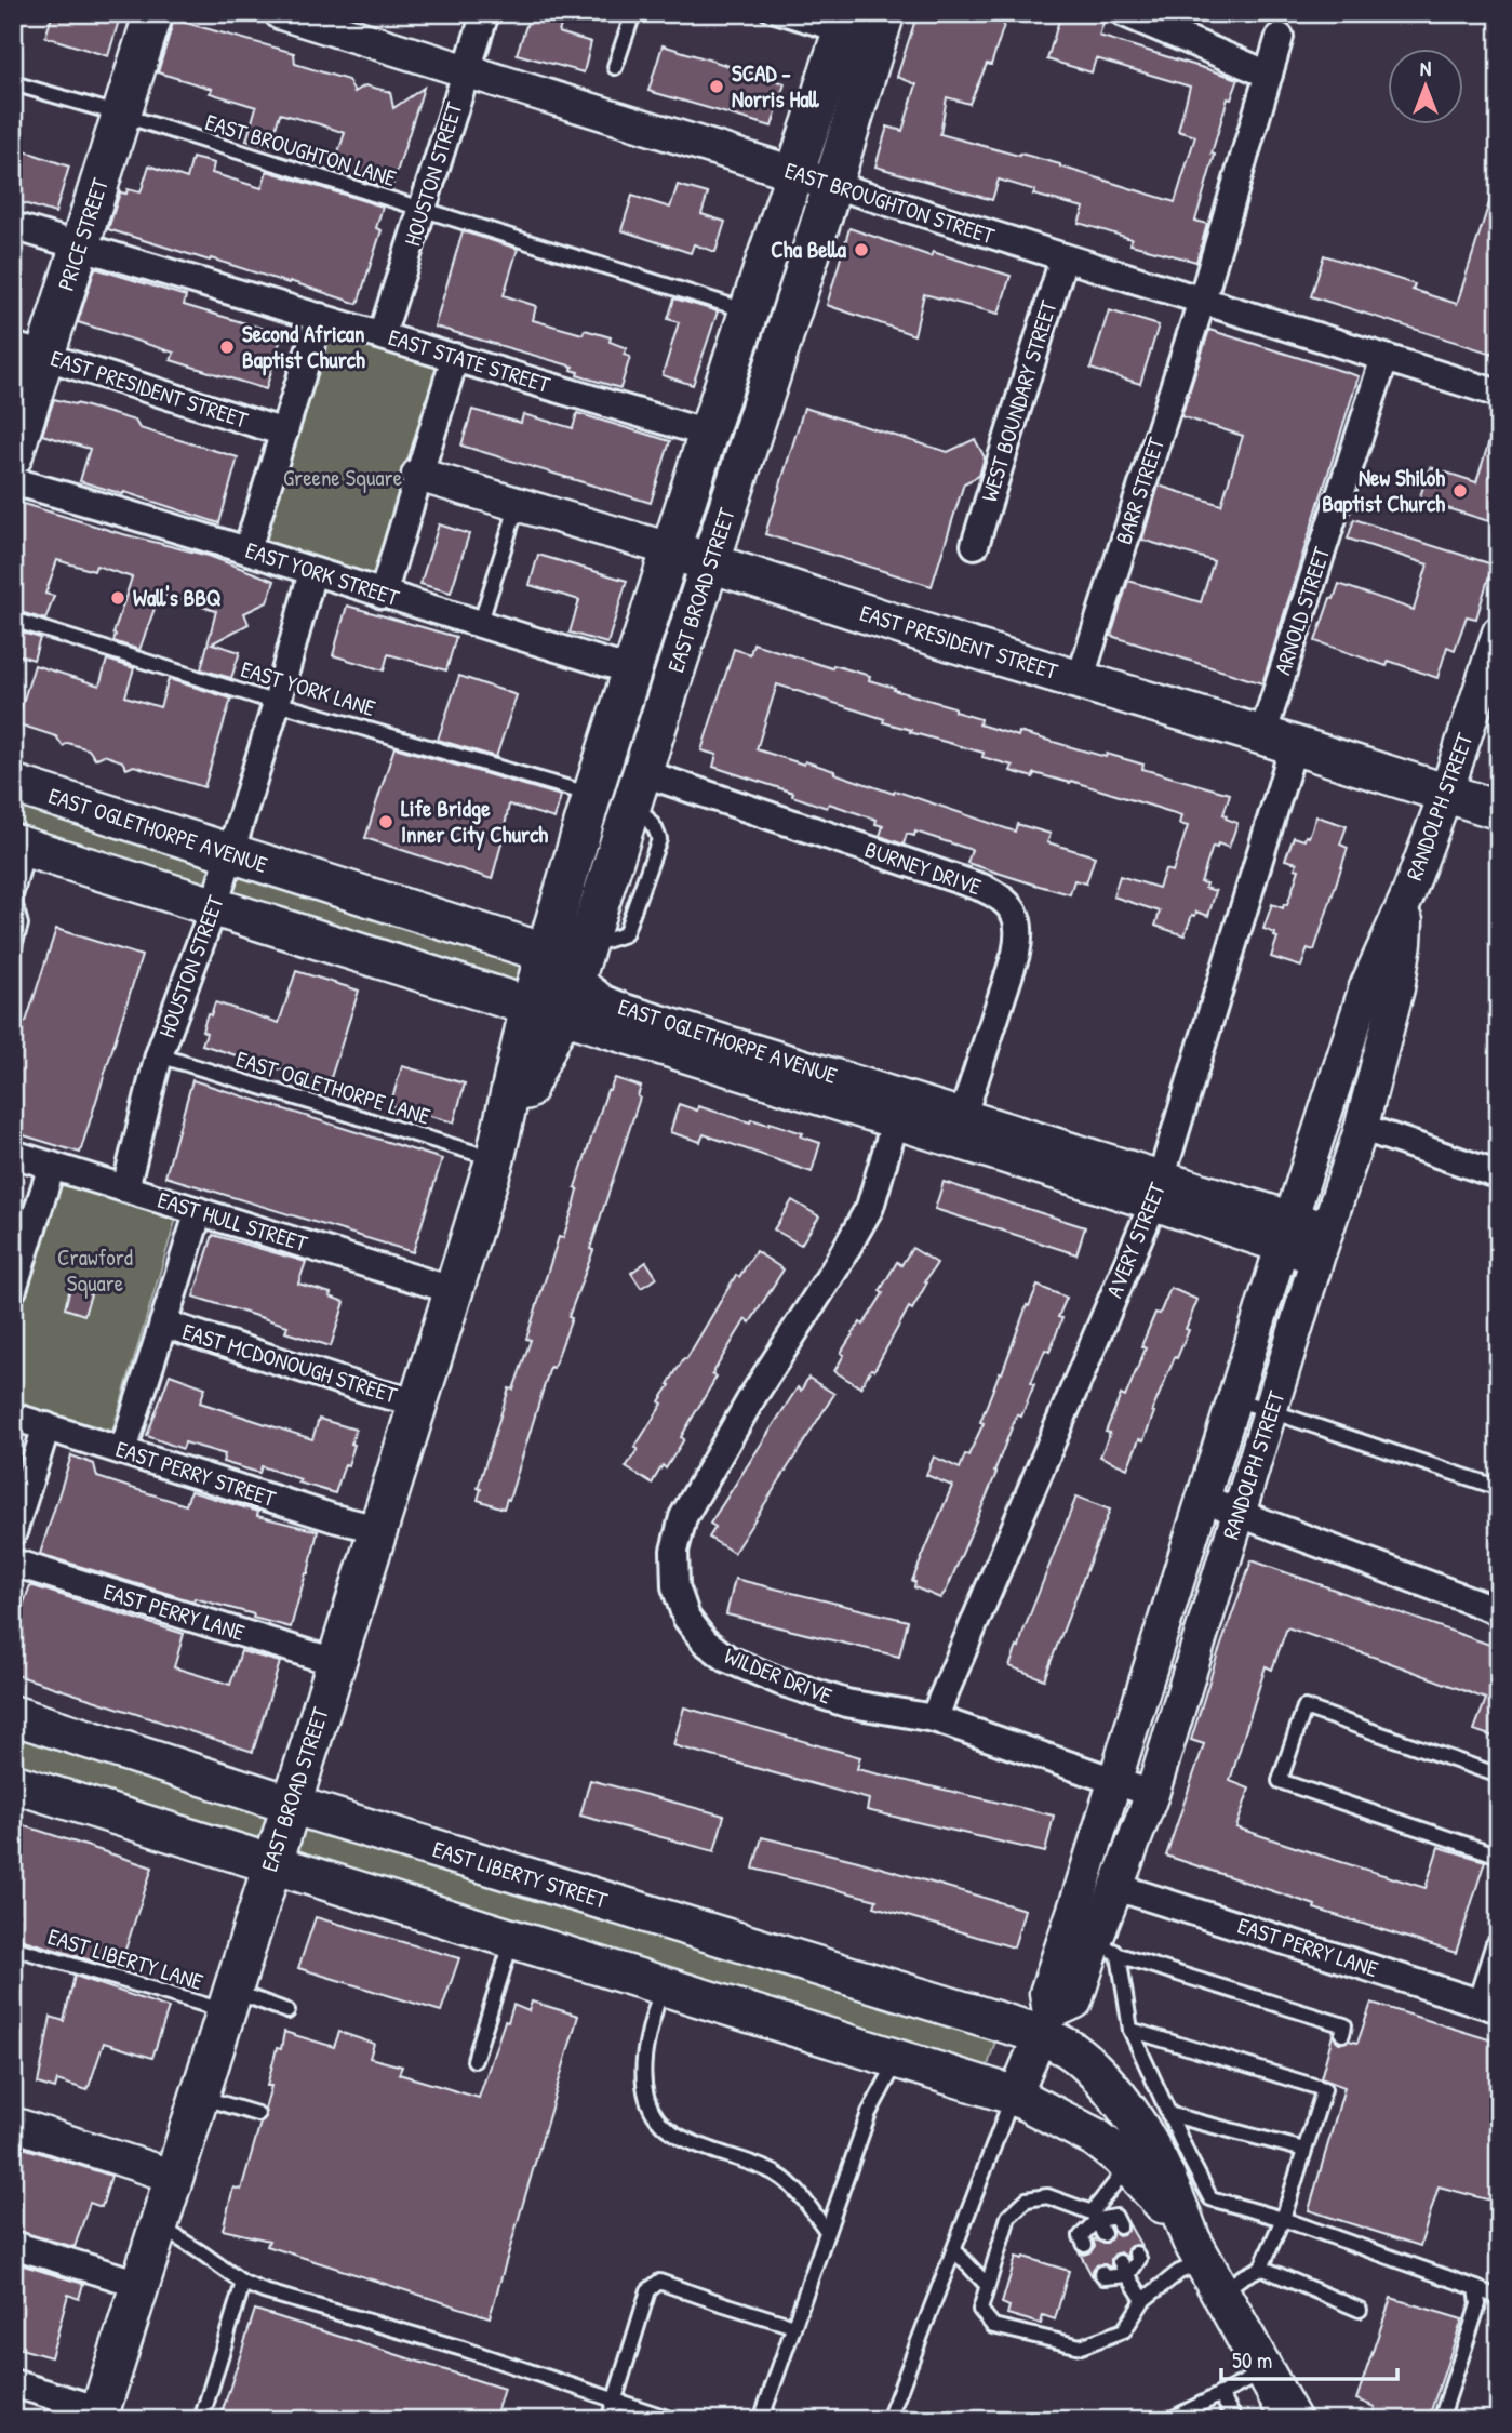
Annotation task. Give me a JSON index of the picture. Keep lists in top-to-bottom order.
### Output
{
  "streets": {
    "main road": [
      "PRICE STREET",
      "EAST PRESIDENT STREET",
      "EAST BROAD STREET",
      "EAST OGLETHORPE AVENUE",
      "EAST LIBERTY STREET"
    ],
    "street": [
      "HOUSTON STREET",
      "EAST BROUGHTON STREET",
      "EAST STATE STREET",
      "WEST BOUNDARY STREET",
      "BARR STREET",
      "EAST YORK STREET",
      "ARNOLD STREET",
      "RANDOLPH STREET",
      "BURNEY DRIVE",
      "EAST HULL STREET",
      "AVERY STREET",
      "EAST MCDONOUGH STREET",
      "EAST PERRY STREET",
      "EAST PERRY LANE",
      "WILDER DRIVE"
    ],
    "lane": [
      "EAST BROUGHTON LANE",
      "EAST YORK LANE",
      "EAST OGLETHORPE LANE",
      "EAST LIBERTY LANE"
    ]
  },
  "crossings": [
    ["EAST BROUGHTON LANE", "HOUSTON STREET"],
    ["EAST BROUGHTON LANE", "PRICE STREET"],
    ["EAST BROUGHTON LANE", "EAST BROAD STREET"],
    ["HOUSTON STREET", "EAST BROUGHTON STREET"],
    ["HOUSTON STREET", "EAST STATE STREET"],
    ["HOUSTON STREET", "EAST YORK STREET"],
    ["HOUSTON STREET", "EAST YORK LANE"],
    ["HOUSTON STREET", "EAST OGLETHORPE AVENUE"],
    ["HOUSTON STREET", "EAST OGLETHORPE LANE"],
    ["HOUSTON STREET", "EAST HULL STREET"],
    ["EAST BROUGHTON STREET", "WEST BOUNDARY STREET"],
    ["EAST BROUGHTON STREET", "BARR STREET"],
    ["EAST BROUGHTON STREET", "EAST BROAD STREET"],
    ["EAST BROUGHTON STREET", "ARNOLD STREET"],
    ["PRICE STREET", "EAST STATE STREET"],
    ["PRICE STREET", "EAST PRESIDENT STREET"],
    ["EAST STATE STREET", "EAST BROAD STREET"],
    ["EAST PRESIDENT STREET", "BARR STREET"],
    ["EAST PRESIDENT STREET", "EAST BROAD STREET"],
    ["EAST PRESIDENT STREET", "ARNOLD STREET"],
    ["EAST PRESIDENT STREET", "RANDOLPH STREET"],
    ["EAST PRESIDENT STREET", "AVERY STREET"],
    ["EAST YORK STREET", "EAST BROAD STREET"],
    ["EAST BROAD STREET", "EAST YORK LANE"],
    ["EAST BROAD STREET", "EAST OGLETHORPE AVENUE"],
    ["EAST BROAD STREET", "BURNEY DRIVE"],
    ["EAST BROAD STREET", "EAST OGLETHORPE LANE"],
    ["EAST BROAD STREET", "EAST HULL STREET"],
    ["EAST BROAD STREET", "EAST MCDONOUGH STREET"],
    ["EAST BROAD STREET", "EAST PERRY STREET"],
    ["EAST BROAD STREET", "EAST PERRY LANE"],
    ["EAST BROAD STREET", "EAST LIBERTY STREET"],
    ["EAST BROAD STREET", "EAST LIBERTY LANE"],
    ["ARNOLD STREET", "AVERY STREET"],
    ["RANDOLPH STREET", "EAST OGLETHORPE AVENUE"],
    ["RANDOLPH STREET", "EAST PERRY LANE"],
    ["RANDOLPH STREET", "WILDER DRIVE"],
    ["RANDOLPH STREET", "EAST LIBERTY STREET"],
    ["EAST OGLETHORPE AVENUE", "BURNEY DRIVE"],
    ["EAST OGLETHORPE AVENUE", "AVERY STREET"],
    ["EAST OGLETHORPE AVENUE", "WILDER DRIVE"],
    ["AVERY STREET", "WILDER DRIVE"]
  ],
  "parks": ["Greene Square", "Crawford Square"],
  "places": [
    "SCAD - Norris Hall",
    "Cha Bella",
    "Second African Baptist Church",
    "New Shiloh Baptist Church",
    "Wall's BBQ",
    "Life Bridge Inner City Church"
  ],
  "scale_bar": "50 m",
  "north": "top"
}
